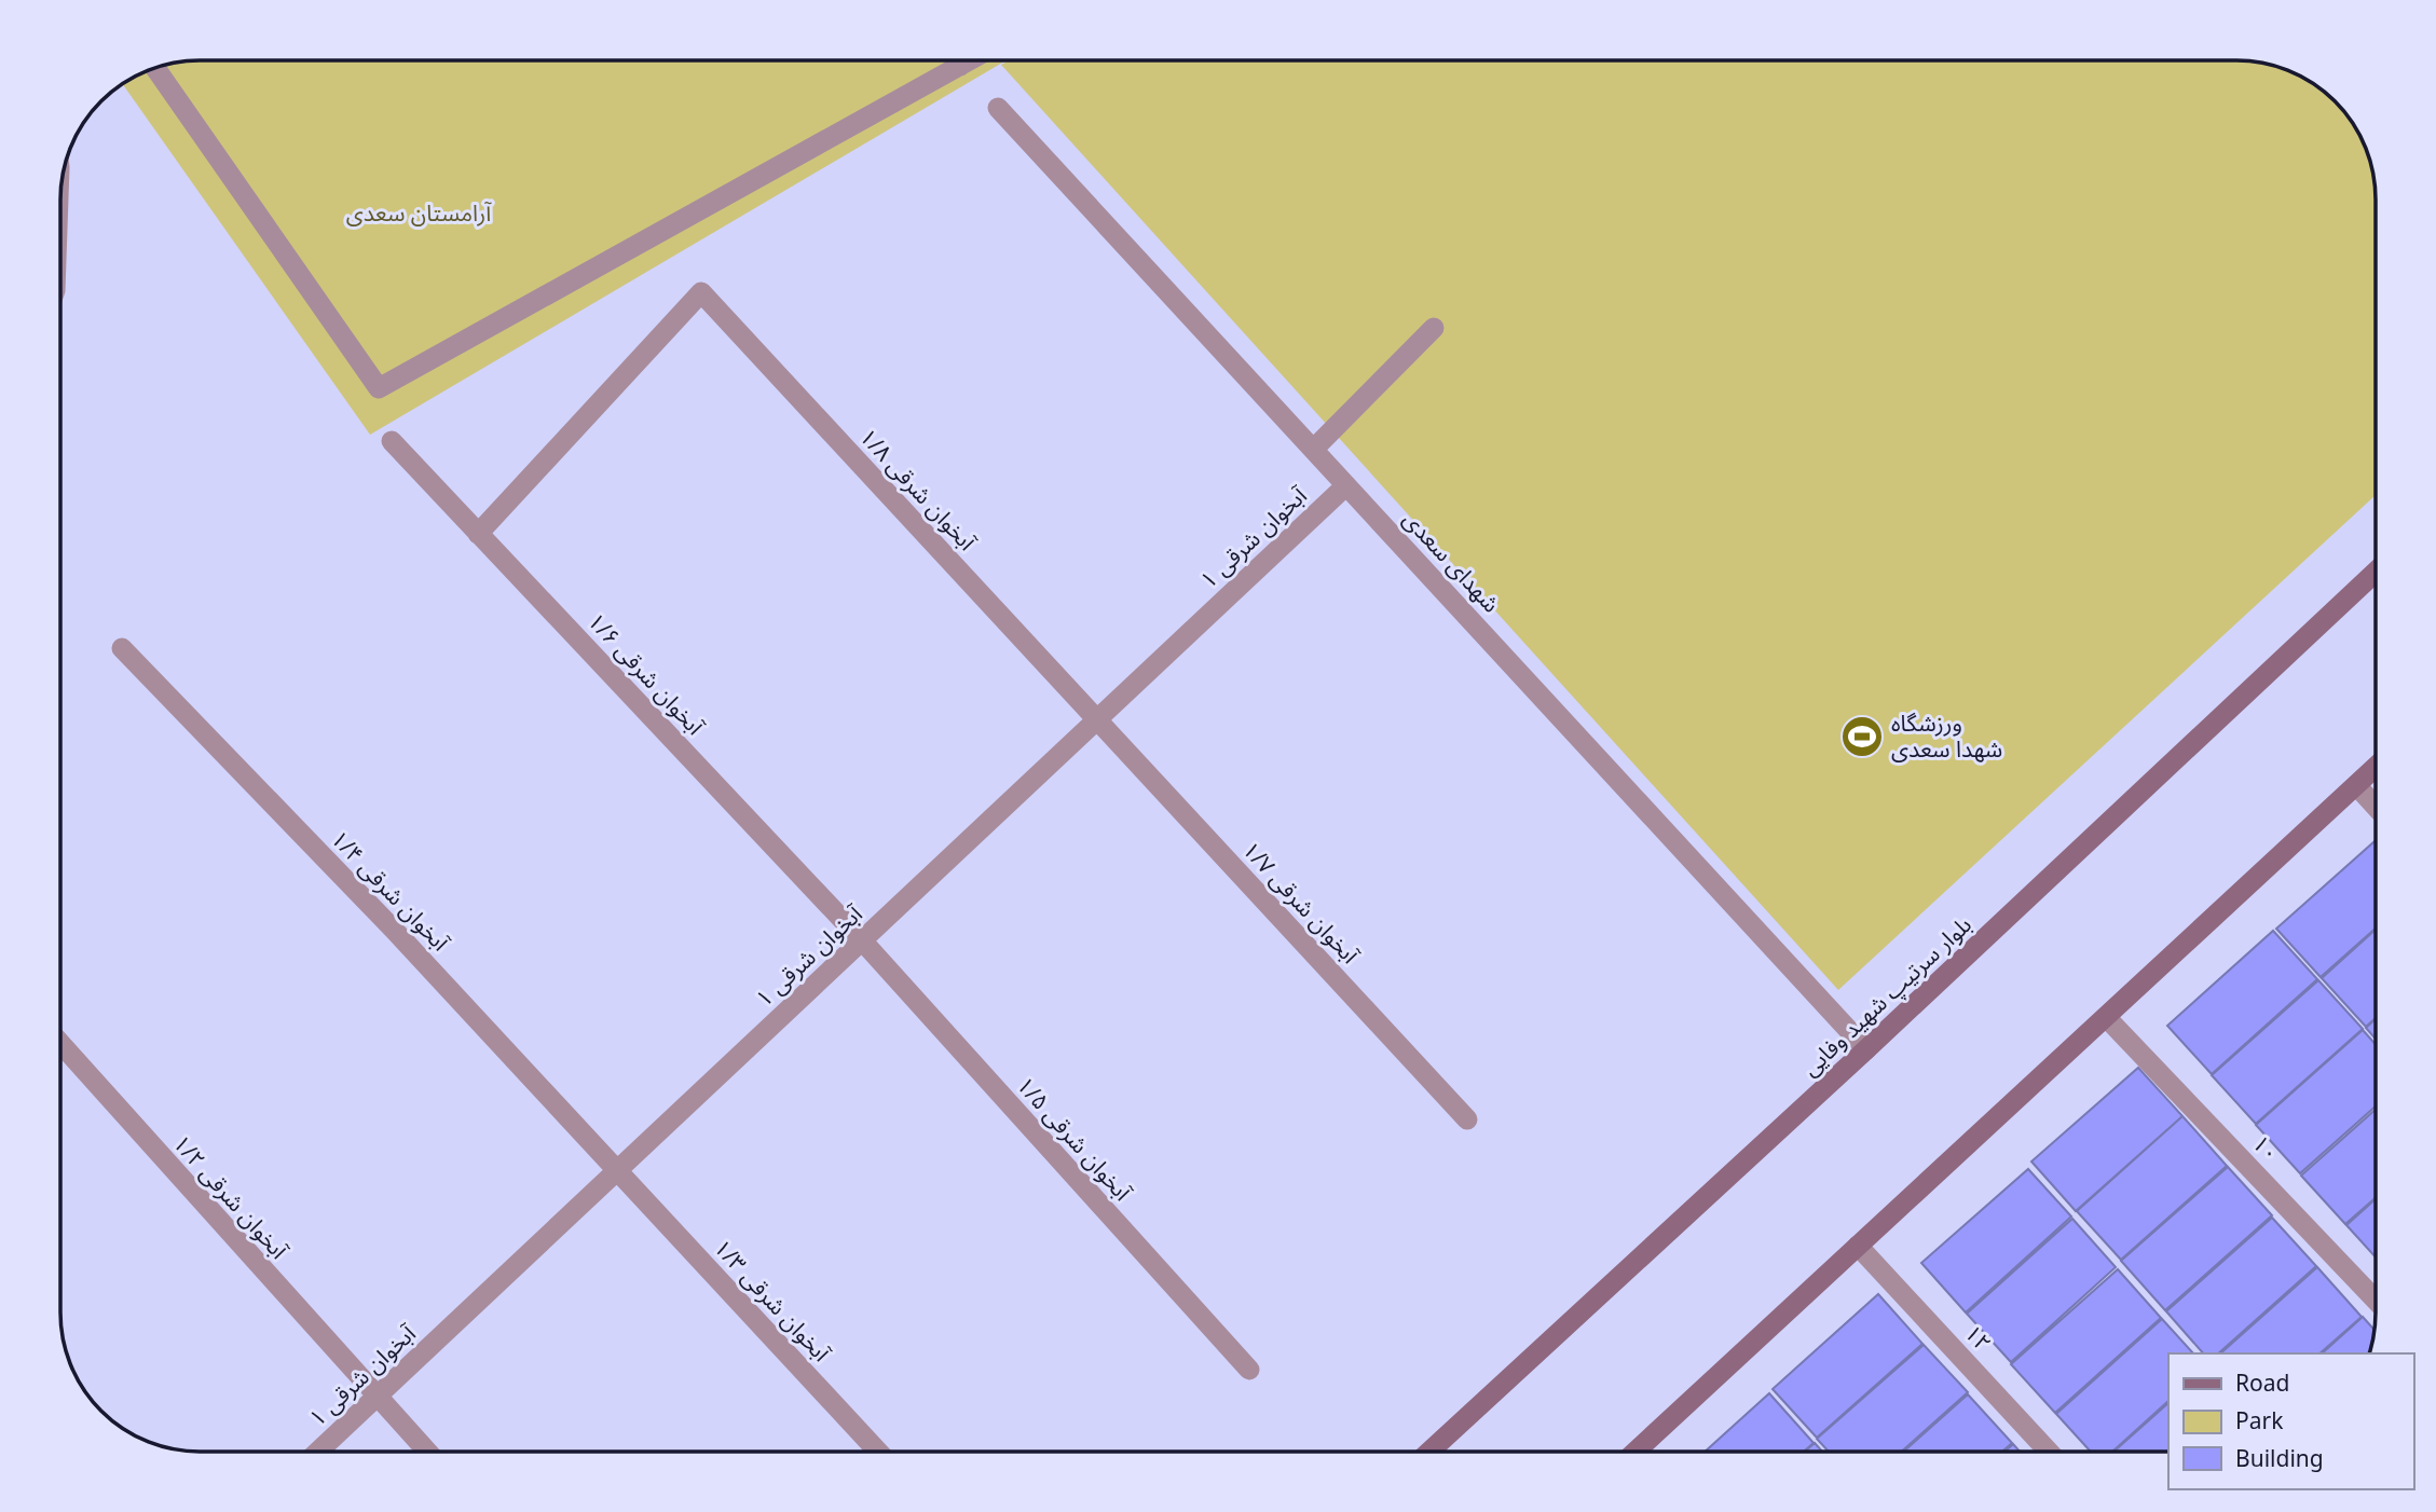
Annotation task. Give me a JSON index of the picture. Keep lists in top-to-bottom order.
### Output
{
  "streets": {
    "main road": ["بلوار سرتیپ شهید وفایی"],
    "street": [
      "آبخوان شرقی ۱/۸",
      "آبخوان شرقی ۱",
      "شهدای سعدی",
      "آبخوان شرقی ۱/۶",
      "آبخوان شرقی ۱/۴",
      "آبخوان شرقی ۱/۷",
      "آبخوان شرقی ۱/۵",
      "۱۰",
      "آبخوان شرقی ۱/۲",
      "آبخوان شرقی ۱/۳",
      "۱۲"
    ]
  },
  "crossings": [
    ["آبخوان شرقی ۱/۸", "آبخوان شرقی ۱"],
    ["آبخوان شرقی ۱/۸", "آبخوان شرقی ۱/۶"],
    ["آبخوان شرقی ۱/۸", "آبخوان شرقی ۱/۷"],
    ["آبخوان شرقی ۱", "شهدای سعدی"],
    ["آبخوان شرقی ۱", "آبخوان شرقی ۱/۶"],
    ["آبخوان شرقی ۱", "آبخوان شرقی ۱/۴"],
    ["آبخوان شرقی ۱", "آبخوان شرقی ۱/۷"],
    ["آبخوان شرقی ۱", "آبخوان شرقی ۱/۵"],
    ["آبخوان شرقی ۱", "آبخوان شرقی ۱/۲"],
    ["آبخوان شرقی ۱", "آبخوان شرقی ۱/۳"],
    ["شهدای سعدی", "بلوار سرتیپ شهید وفایی"],
    ["آبخوان شرقی ۱/۶", "آبخوان شرقی ۱/۵"],
    ["آبخوان شرقی ۱/۴", "آبخوان شرقی ۱/۳"]
  ],
  "parks": ["آرامستان سعدی"],
  "places": {
    "sports": ["ورزشگاه شهدا سعدی"]
  },
  "legend": ["Road", "Park", "Building"]
}
